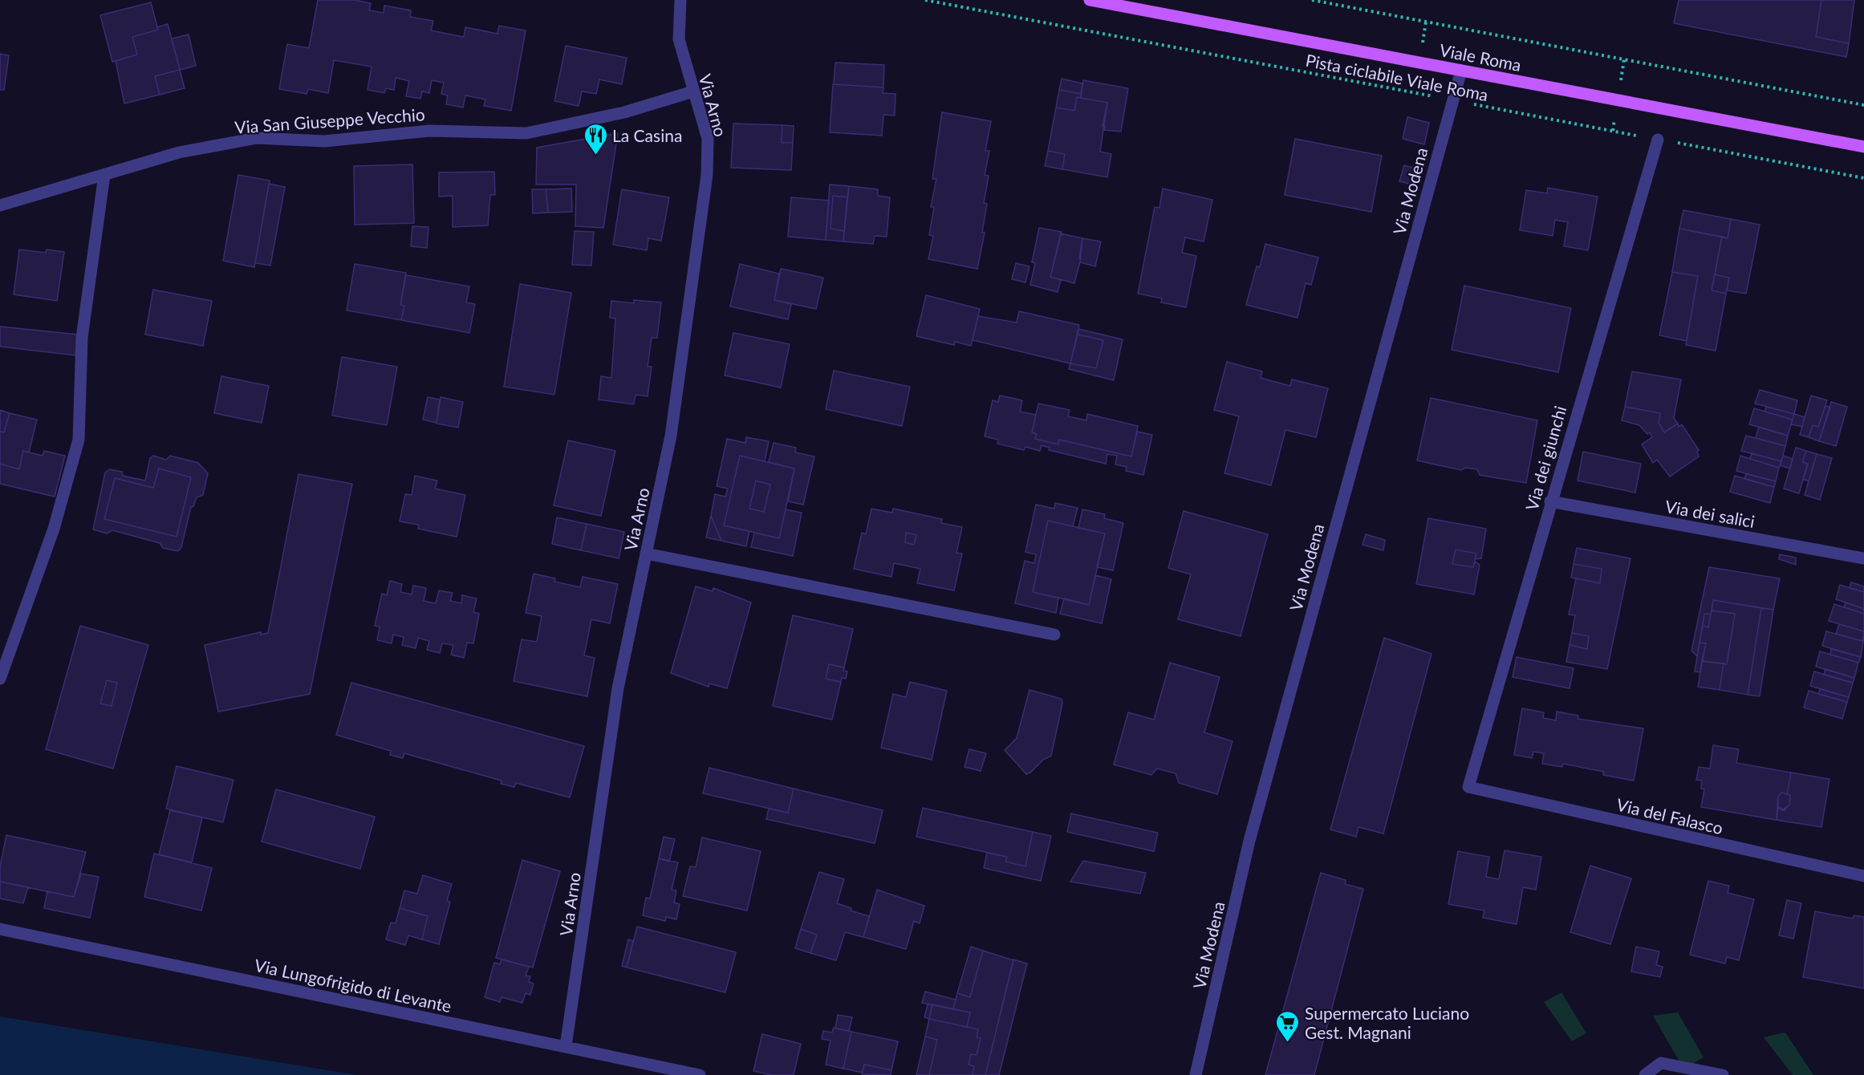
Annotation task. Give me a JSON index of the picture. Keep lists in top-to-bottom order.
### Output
{
  "streets": {
    "main road": ["Viale Roma"],
    "street": [
      "Via Arno",
      "Via San Giuseppe Vecchio",
      "Via Modena",
      "Via dei giunchi",
      "Via dei salici",
      "Via del Falasco",
      "Via Lungofrigido di Levante"
    ],
    "path": ["Pista ciclabile Viale Roma"]
  },
  "crossings": [
    ["Viale Roma", "Via Modena"],
    ["Pista ciclabile Viale Roma", "Via Modena"],
    ["Pista ciclabile Viale Roma", "Via dei giunchi"],
    ["Via Arno", "Via San Giuseppe Vecchio"],
    ["Via Arno", "Via Lungofrigido di Levante"],
    ["Via dei giunchi", "Via dei salici"],
    ["Via dei giunchi", "Via del Falasco"]
  ],
  "places": {
    "restaurant": ["La Casina"],
    "supermarket": ["Supermercato Luciano Gest. Magnani"]
  }
}
